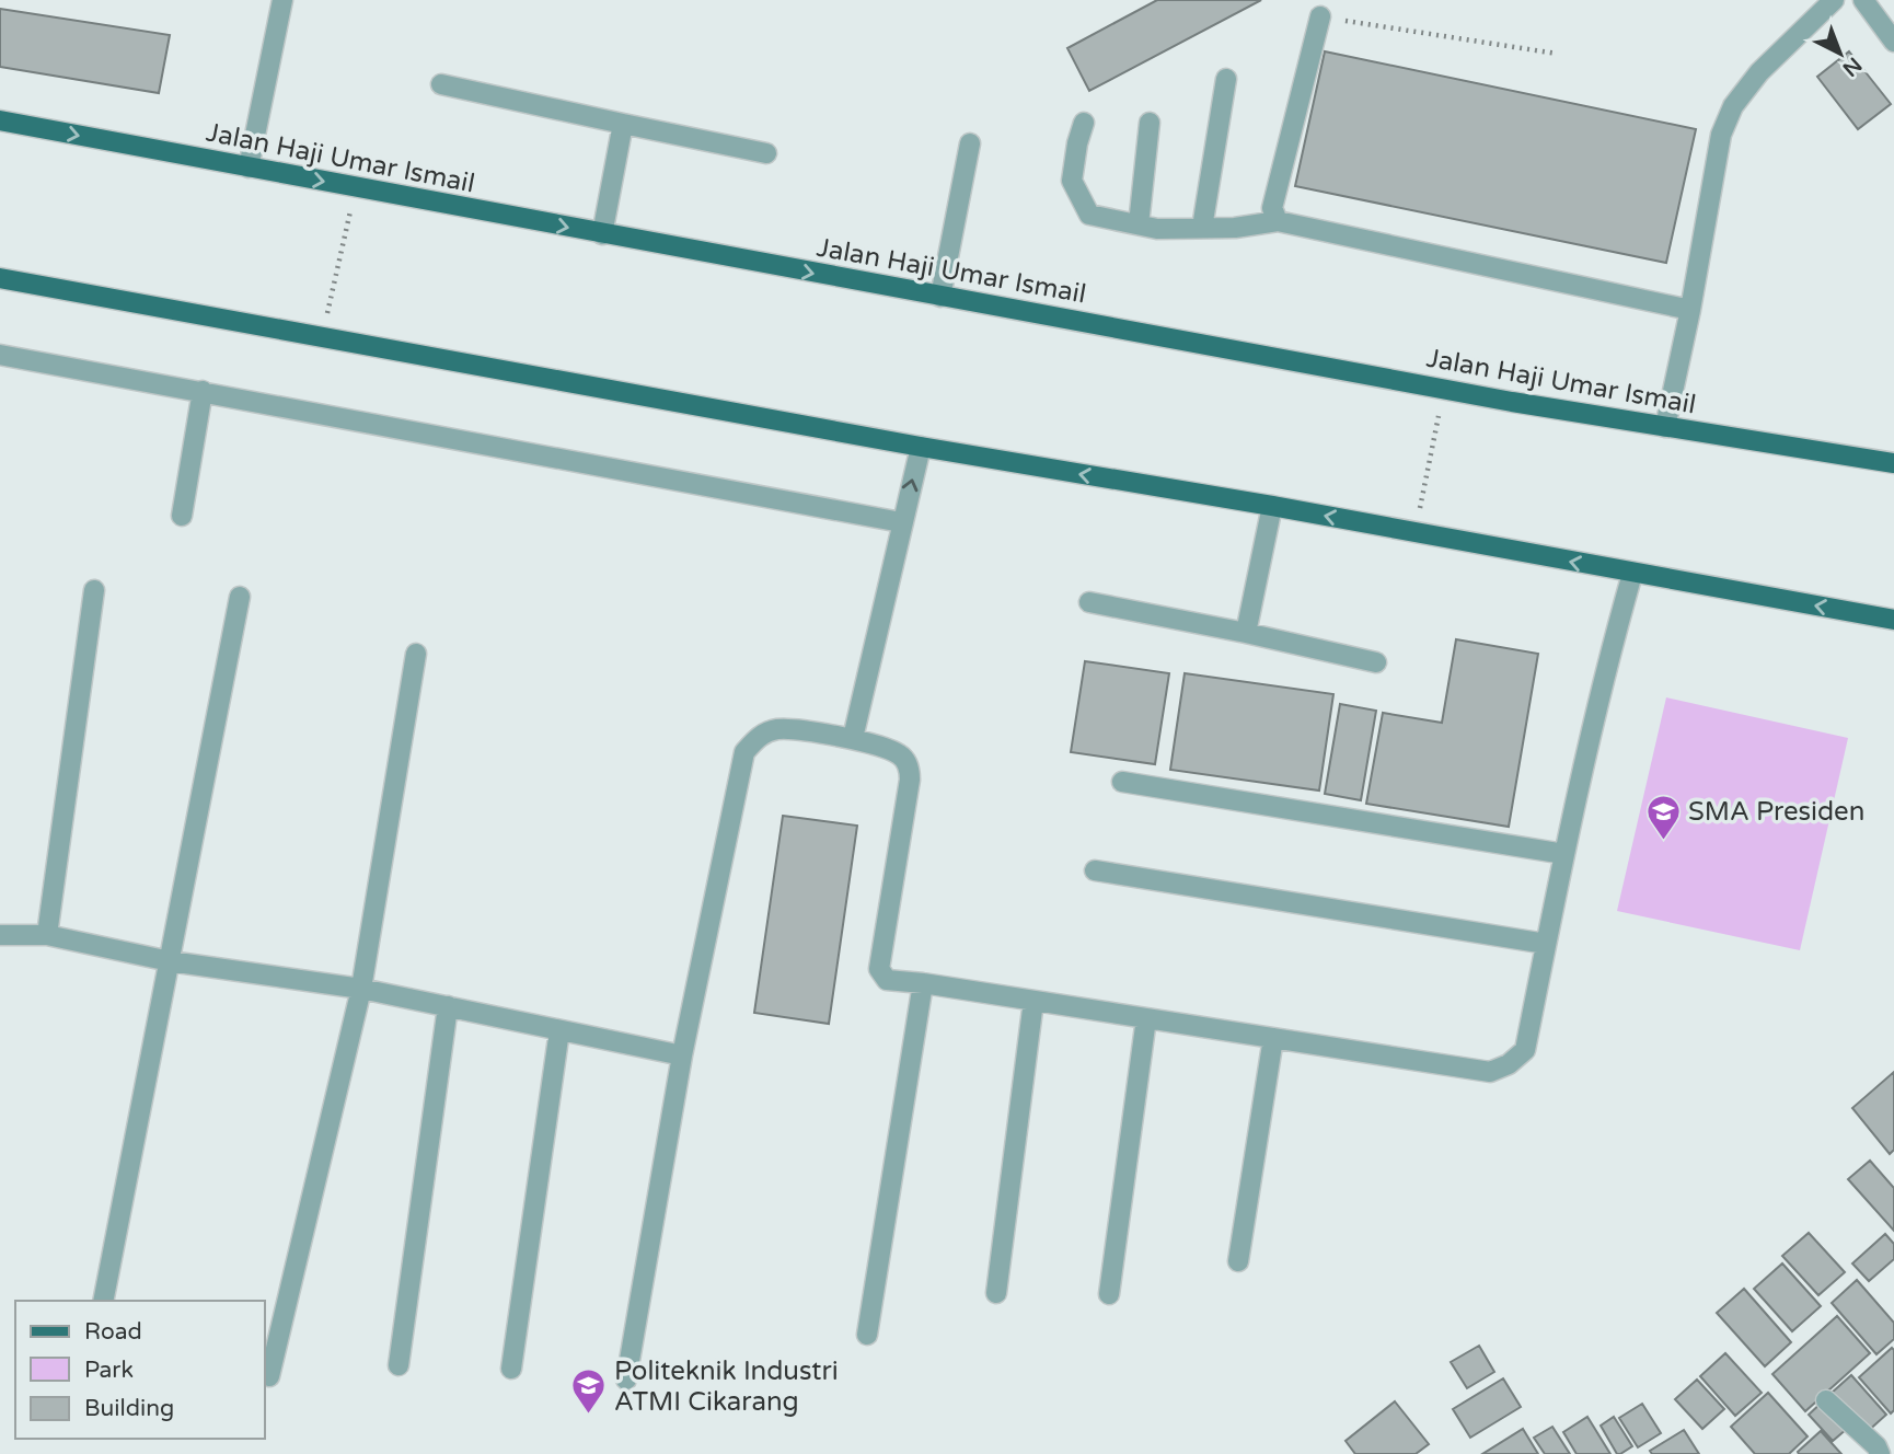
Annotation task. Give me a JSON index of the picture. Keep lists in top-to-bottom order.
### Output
{
  "streets": {
    "main road": ["Jalan Haji Umar Ismail"]
  },
  "places": {
    "school or university": ["SMA Presiden", "Politeknik Industri ATMI Cikarang"]
  },
  "legend": ["Road", "Park", "Building"],
  "north": "bottom right"
}
